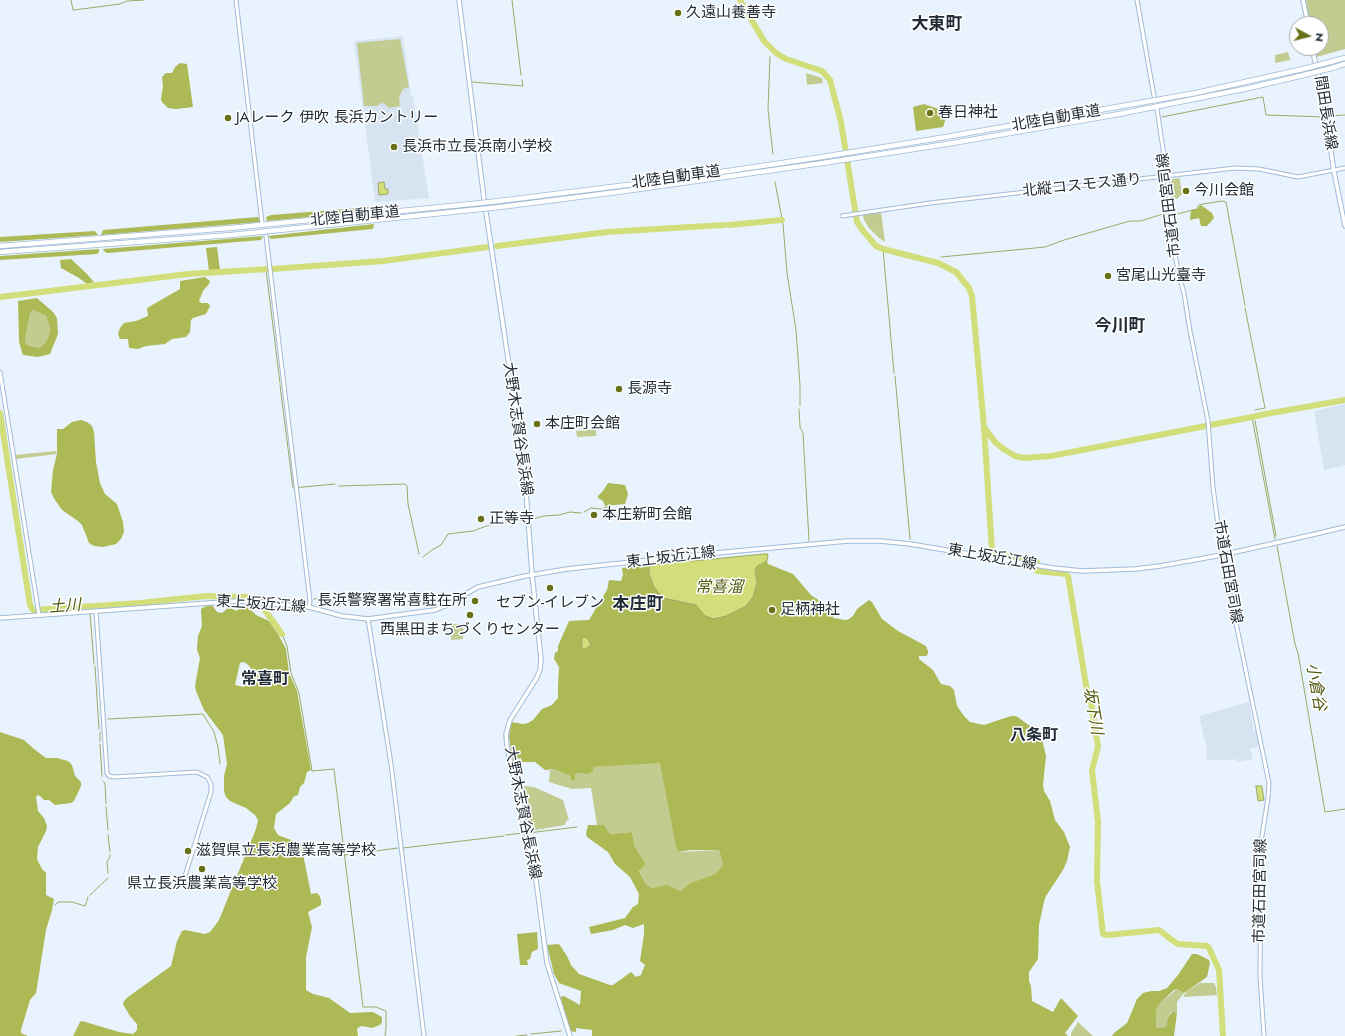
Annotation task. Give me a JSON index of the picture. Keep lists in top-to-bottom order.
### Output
{
  "streets": {
    "highway": ["北陸自動車道"],
    "main road": ["間田長浜線", "大野木志賀谷長浜線", "東上坂近江線"],
    "street": ["北縦コスモス通り", "市道石田宮司線"]
  },
  "crossings": [
    ["間田長浜線", "北縦コスモス通り"],
    ["北縦コスモス通り", "市道石田宮司線"],
    ["市道石田宮司線", "東上坂近江線"],
    ["大野木志賀谷長浜線", "東上坂近江線"]
  ],
  "districts": [
    "大東町",
    "今川町",
    "本庄町",
    "常喜町",
    "八条町"
  ],
  "water": [
    "常喜溜",
    "土川",
    "小倉谷",
    "坂下川"
  ],
  "places": [
    "久遠山養善寺",
    "春日神社",
    "JAレーク 伊吹 長浜カントリー",
    "長浜市立長浜南小学校",
    "今川会館",
    "宮尾山光臺寺",
    "長源寺",
    "本庄町会館",
    "本庄新町会館",
    "正等寺",
    "セブン-イレブン",
    "長浜警察署常喜駐在所",
    "足柄神社",
    "西黒田まちづくりセンター",
    "滋賀県立長浜農業高等学校",
    "県立長浜農業高等学校"
  ],
  "north": "right"
}
